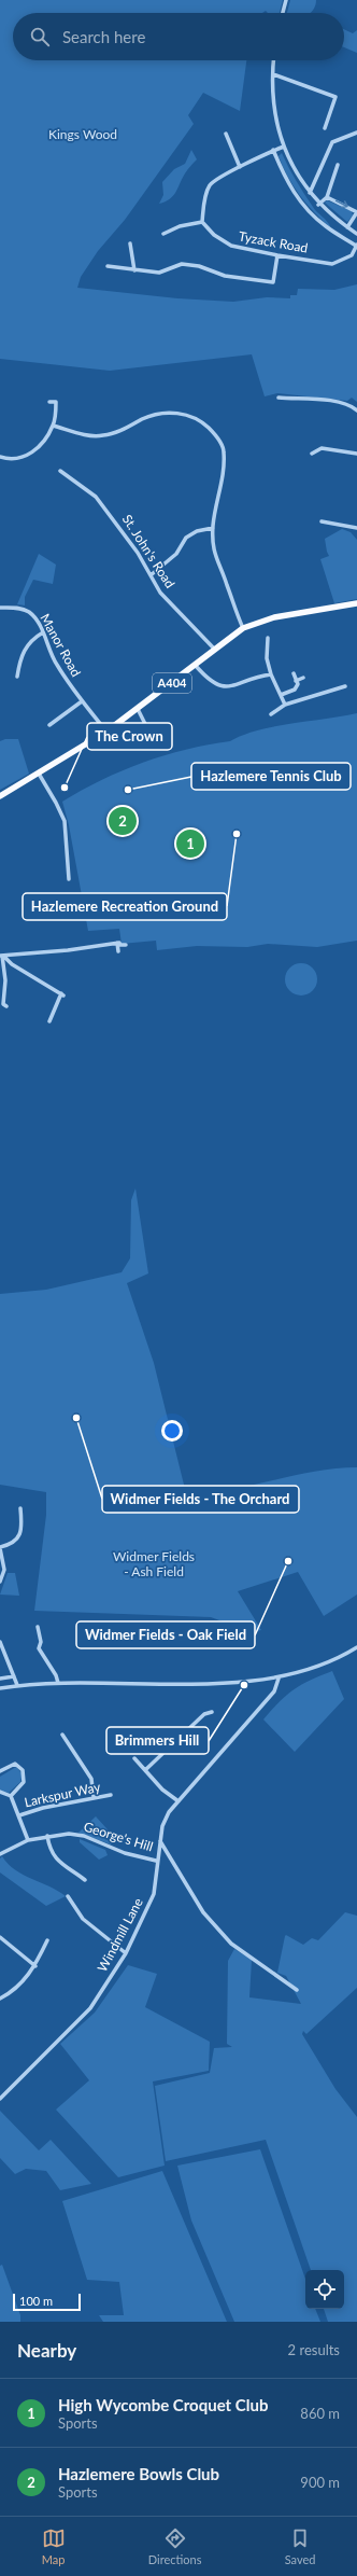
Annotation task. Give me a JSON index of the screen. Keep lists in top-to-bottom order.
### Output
{
  "streets": {
    "main road": ["A404"],
    "street": [
      "Tyzack Road",
      "St. John's Road",
      "Manor Road",
      "Larkspur Way",
      "George's Hill",
      "Windmill Lane"
    ]
  },
  "crossings": [
    ["St. John's Road", "A404"],
    ["Manor Road", "A404"],
    ["George's Hill", "Windmill Lane"]
  ],
  "parks": ["Kings Wood", "Widmer Fields - Ash Field"],
  "places": [
    "The Crown",
    "Hazlemere Tennis Club",
    "Hazlemere Recreation Ground",
    "Widmer Fields - The Orchard",
    "Widmer Fields - Oak Field",
    "Brimmers Hill"
  ],
  "scale_bar": "100 m",
  "page": {
    "search": "Search here",
    "pins": ["2", "1"],
    "scale": "100 m",
    "heading": ["Nearby", "2 results"],
    "list": [
      {
        "mark": "1",
        "name": "High Wycombe Croquet Club",
        "note": "Sports",
        "value": "860 m"
      },
      {
        "mark": "2",
        "name": "Hazlemere Bowls Club",
        "note": "Sports",
        "value": "900 m"
      }
    ],
    "nav": ["Map", "Directions", "Saved"]
  }
}
